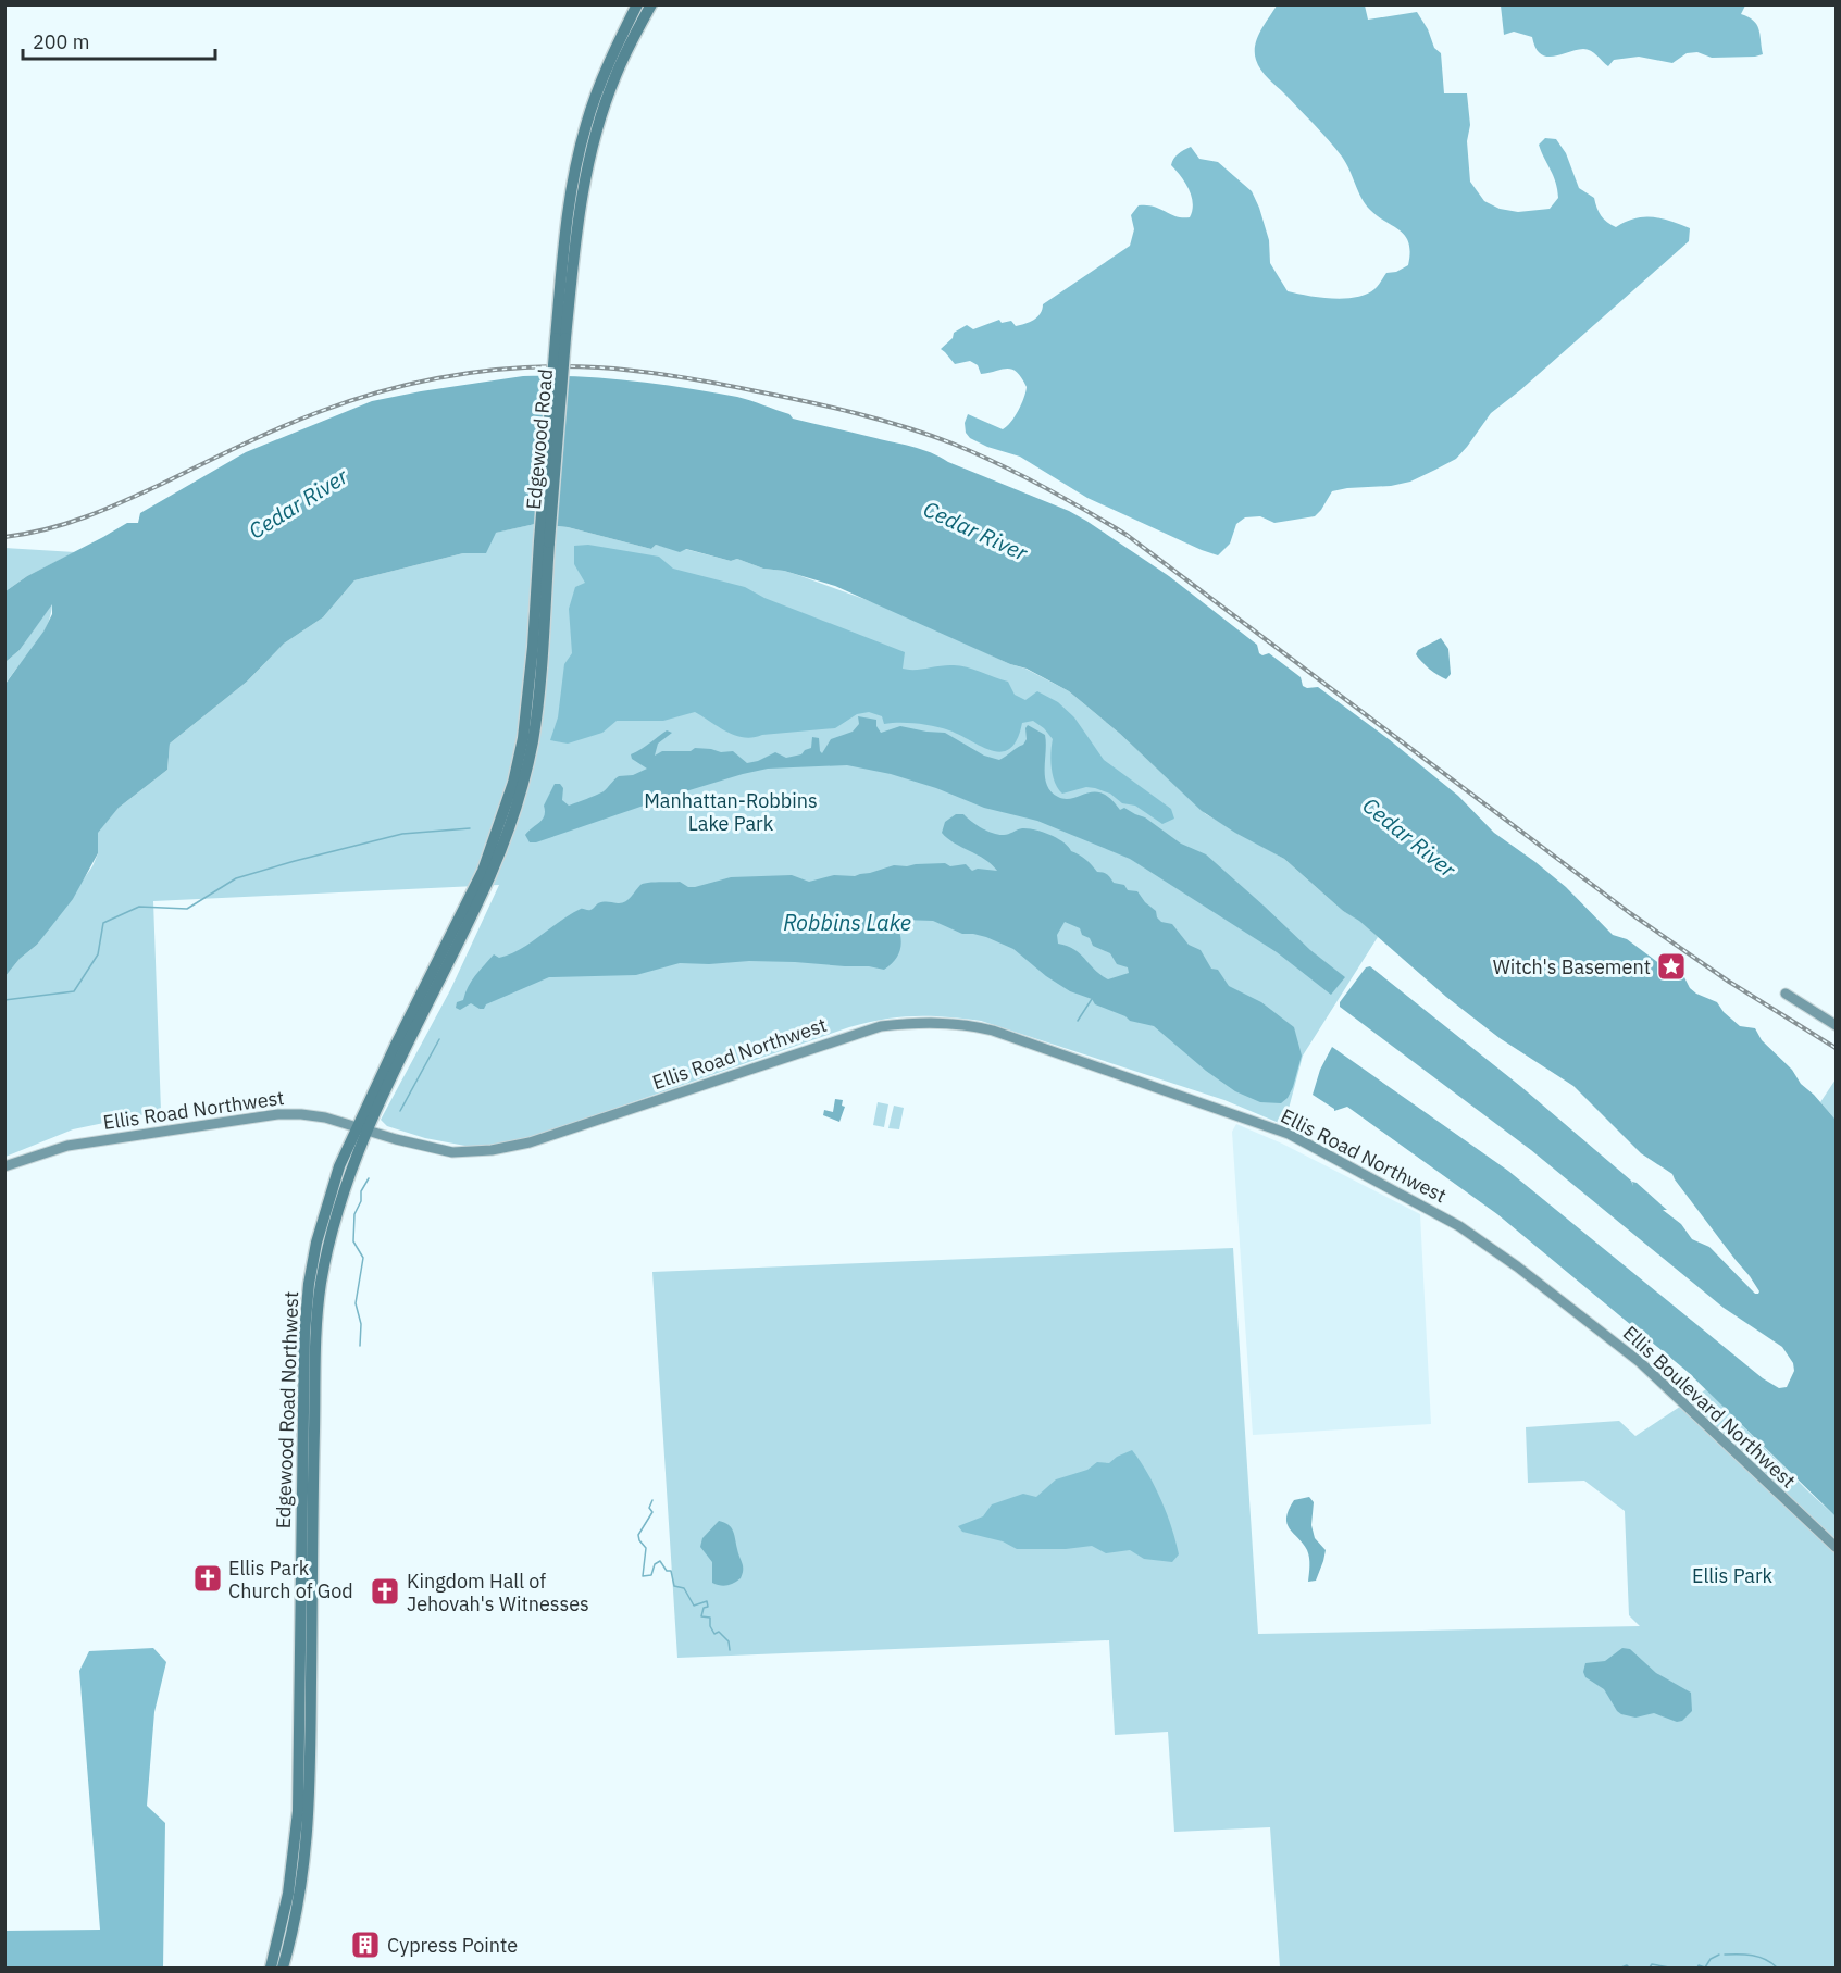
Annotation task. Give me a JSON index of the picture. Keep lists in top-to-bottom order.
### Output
{
  "streets": {
    "main road": ["Edgewood Road", "Edgewood Road Northwest"],
    "street": ["Ellis Road Northwest", "Ellis Boulevard Northwest"]
  },
  "crossings": [
    ["Edgewood Road", "Edgewood Road Northwest"],
    ["Ellis Road Northwest", "Ellis Boulevard Northwest"],
    ["Ellis Road Northwest", "Edgewood Road Northwest"]
  ],
  "water": ["Cedar River", "Robbins Lake"],
  "parks": ["Manhattan-Robbins Lake Park", "Ellis Park"],
  "places": {
    "place": ["Witch's Basement"],
    "church": ["Ellis Park Church of God", "Kingdom Hall of Jehovah's Witnesses"],
    "building": ["Cypress Pointe"]
  },
  "scale_bar": "200 m"
}
